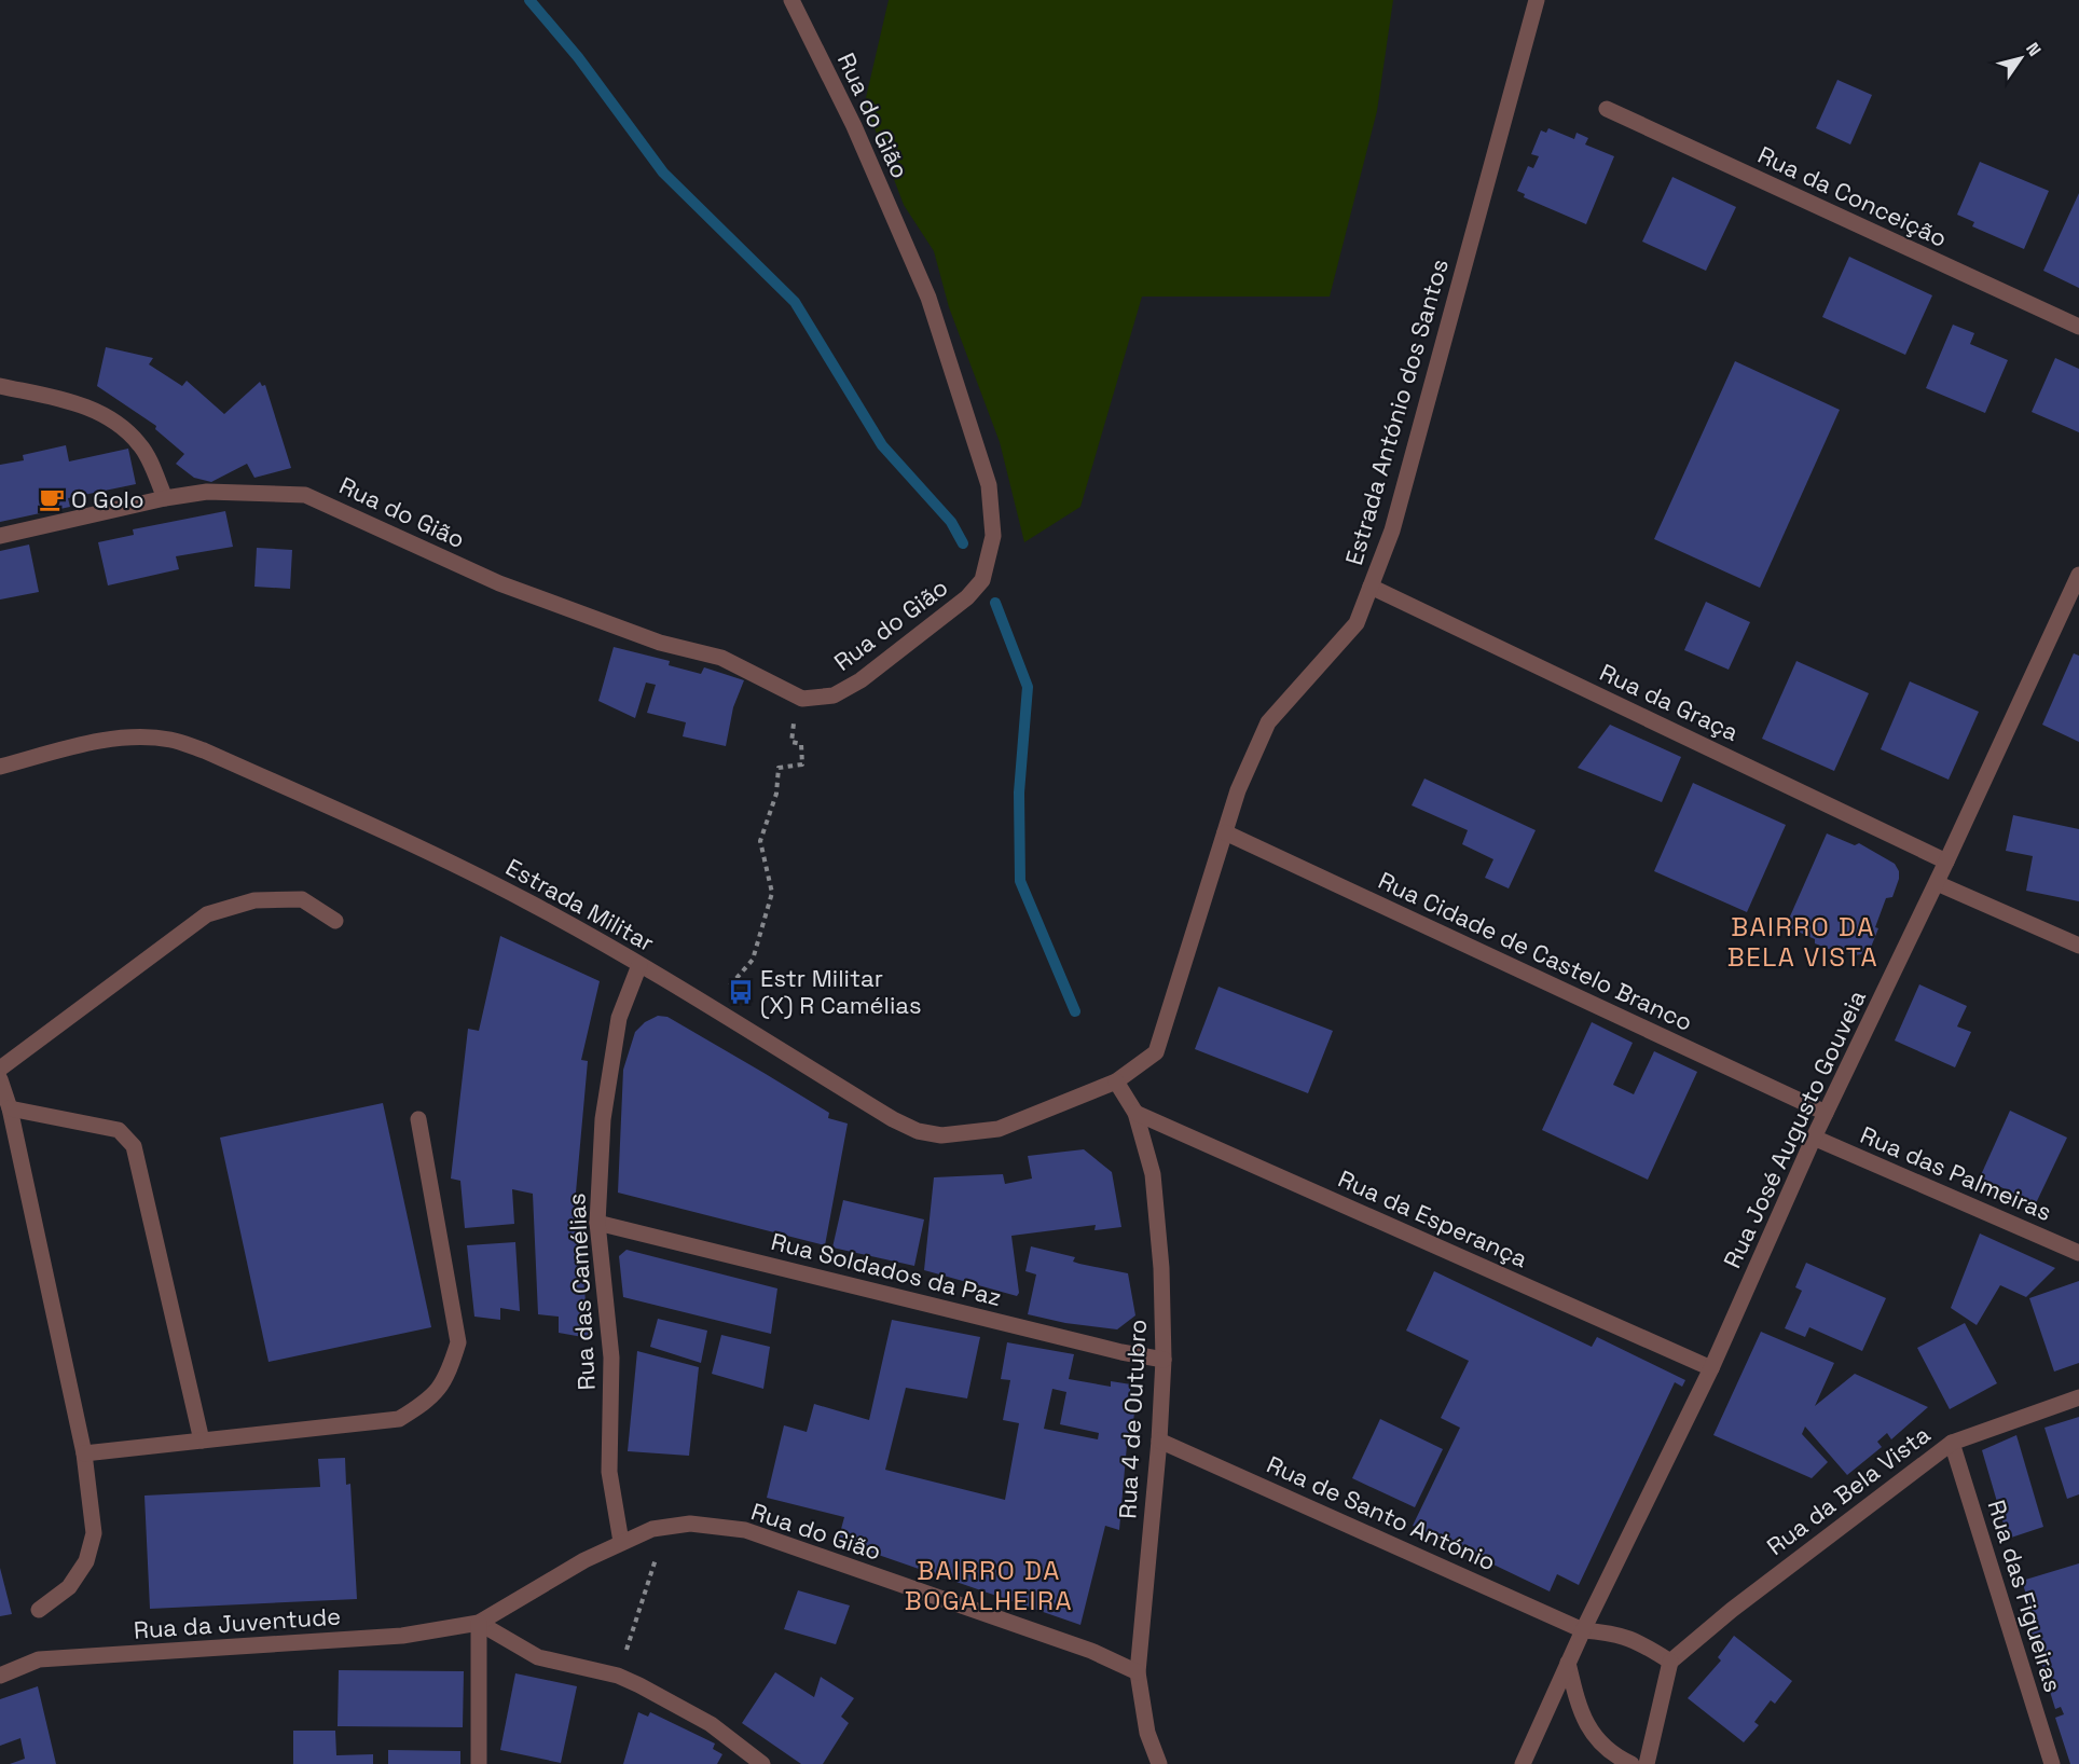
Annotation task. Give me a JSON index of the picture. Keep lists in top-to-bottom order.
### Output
{
  "streets": {
    "street": [
      "Rua do Gião",
      "Rua da Conceição",
      "Estrada António dos Santos",
      "Rua da Graça",
      "Estrada Militar",
      "Rua Cidade de Castelo Branco",
      "Rua José Augusto Gouveia",
      "Rua das Palmeiras",
      "Rua da Esperança",
      "Rua Soldados da Paz",
      "Rua das Camélias",
      "Rua 4 de Outubro",
      "Rua da Bela Vista",
      "Rua de Santo António",
      "Rua das Figueiras",
      "Rua da Juventude"
    ]
  },
  "crossings": [
    ["Rua do Gião", "Rua das Camélias"],
    ["Rua do Gião", "Rua 4 de Outubro"],
    ["Estrada António dos Santos", "Rua da Graça"],
    ["Estrada António dos Santos", "Estrada Militar"],
    ["Estrada António dos Santos", "Rua Cidade de Castelo Branco"],
    ["Estrada António dos Santos", "Rua 4 de Outubro"],
    ["Rua da Graça", "Rua José Augusto Gouveia"],
    ["Estrada Militar", "Rua das Camélias"],
    ["Estrada Militar", "Rua 4 de Outubro"],
    ["Rua Cidade de Castelo Branco", "Rua José Augusto Gouveia"],
    ["Rua José Augusto Gouveia", "Rua das Palmeiras"],
    ["Rua José Augusto Gouveia", "Rua da Esperança"],
    ["Rua José Augusto Gouveia", "Rua de Santo António"],
    ["Rua da Esperança", "Rua 4 de Outubro"],
    ["Rua Soldados da Paz", "Rua das Camélias"],
    ["Rua Soldados da Paz", "Rua 4 de Outubro"],
    ["Rua 4 de Outubro", "Rua de Santo António"],
    ["Rua da Bela Vista", "Rua das Figueiras"]
  ],
  "districts": ["BAIRRO DA BELA VISTA", "BAIRRO DA BOGALHEIRA"],
  "places": {
    "cafe": ["O Golo"],
    "bus stop": ["Estr Militar (X) R Camélias"]
  },
  "north": "top right"
}
